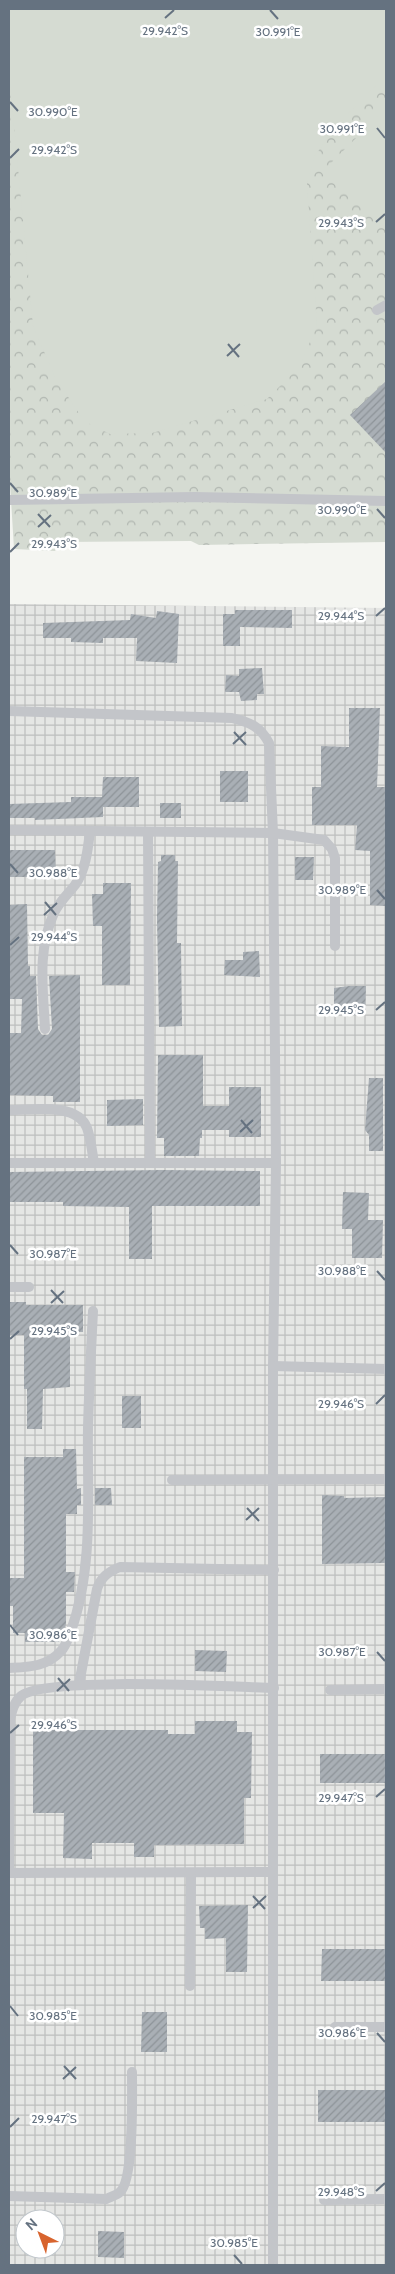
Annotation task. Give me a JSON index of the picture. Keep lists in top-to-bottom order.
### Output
{
  "north": "top left",
  "coordinates": [
    "29.942°S",
    "30.991°E",
    "30.990°E",
    "29.943°S",
    "30.989°E",
    "29.944°S",
    "30.988°E",
    "29.945°S",
    "30.987°E",
    "29.946°S",
    "30.986°E",
    "29.947°S",
    "30.985°E",
    "29.948°S"
  ]
}
